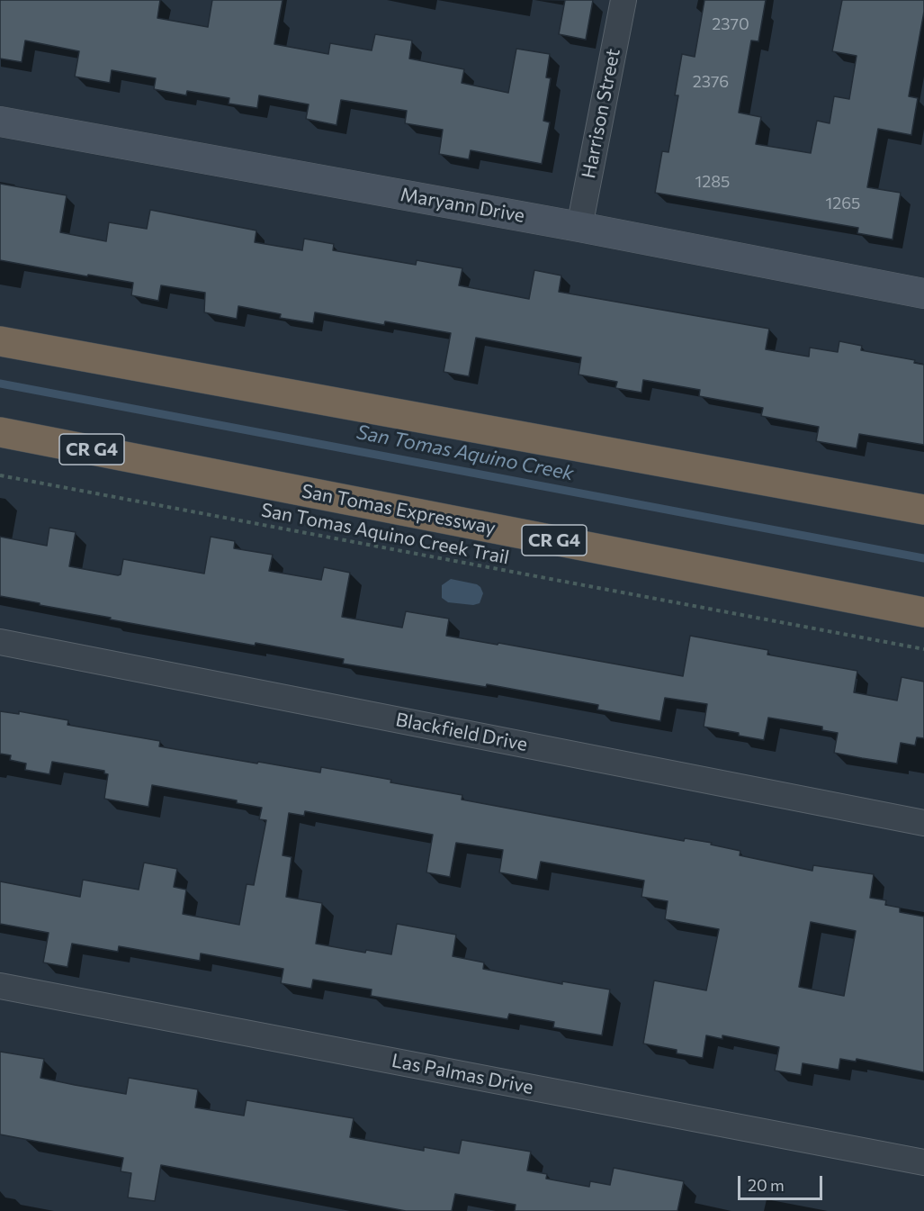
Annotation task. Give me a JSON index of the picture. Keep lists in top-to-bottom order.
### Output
{
  "streets": {
    "highway": ["CR G4", "San Tomas Expressway"],
    "street": [
      "Harrison Street",
      "Maryann Drive",
      "Blackfield Drive",
      "Las Palmas Drive"
    ],
    "path": ["San Tomas Aquino Creek Trail"]
  },
  "crossings": [
    ["Harrison Street", "Maryann Drive"]
  ],
  "water": ["San Tomas Aquino Creek"],
  "house_numbers": [
    "2370",
    "2376",
    "1285",
    "1265"
  ],
  "scale_bar": "20 m"
}
